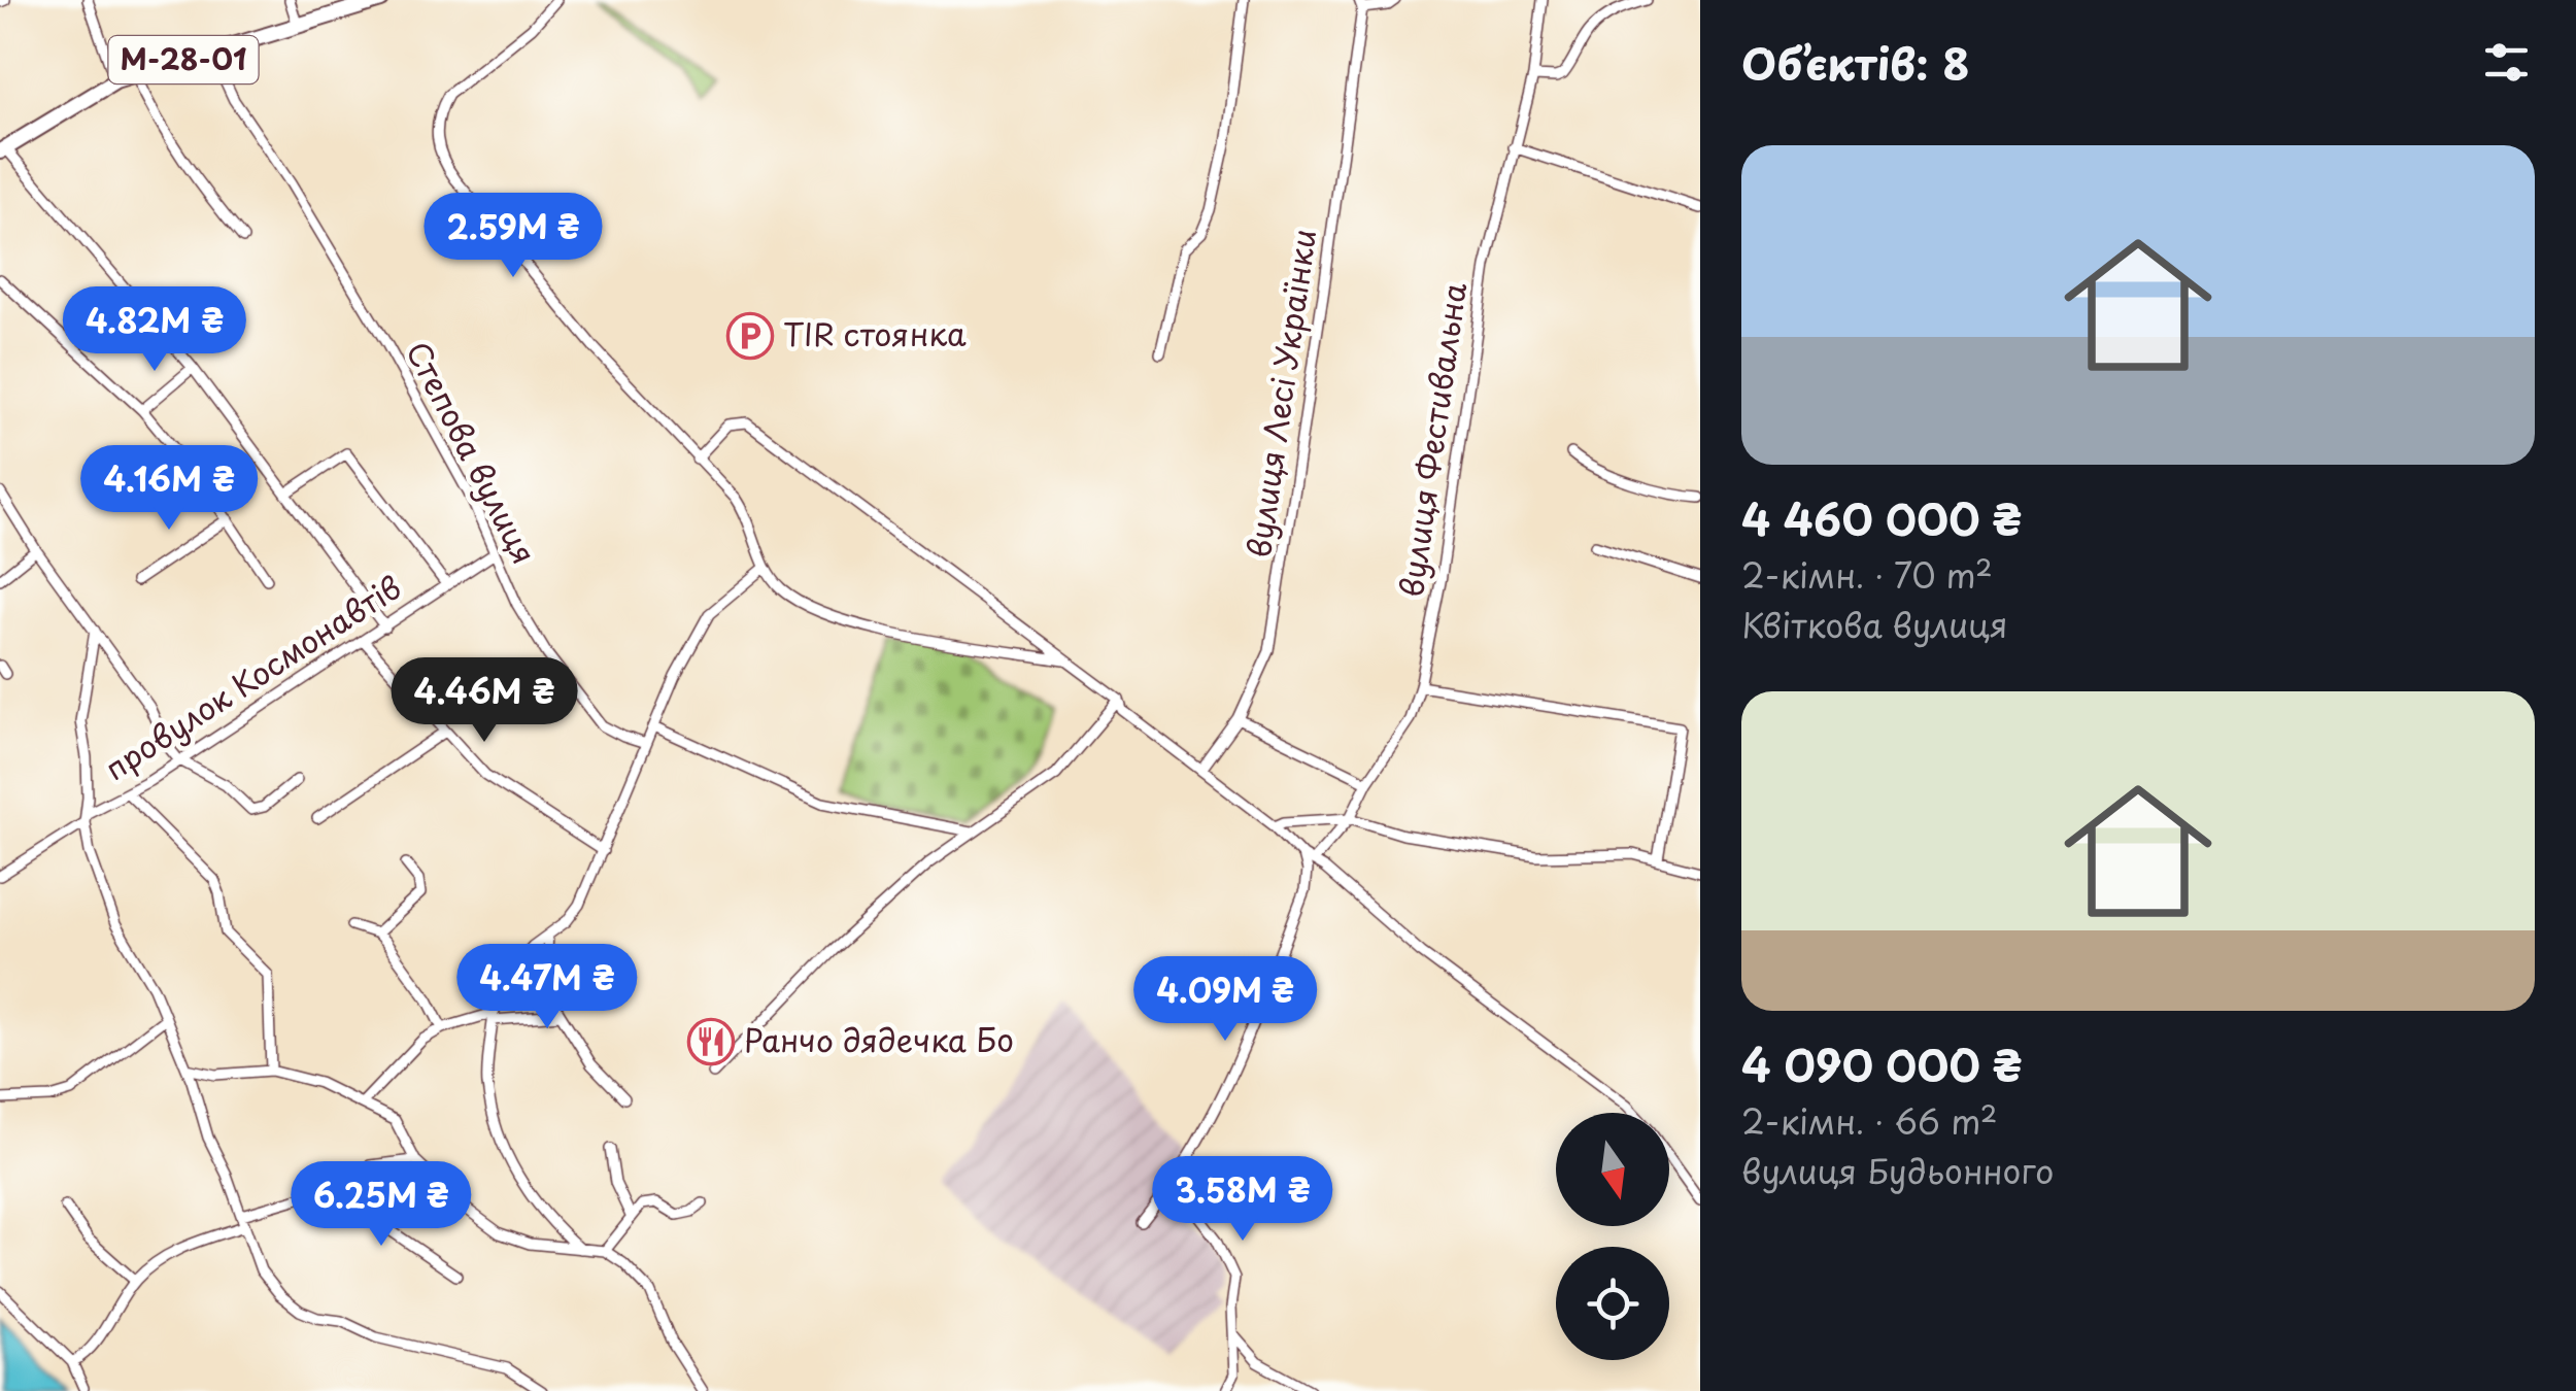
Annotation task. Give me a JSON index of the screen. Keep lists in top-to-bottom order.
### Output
{
  "streets": {
    "highway": ["М-28-01"],
    "street": [
      "вулиця Лесі Українки",
      "вулиця Фестивальна",
      "Степова вулиця",
      "провулок Космонавтів"
    ]
  },
  "crossings": [
    ["М-28-01", "Степова вулиця"],
    ["Степова вулиця", "провулок Космонавтів"]
  ],
  "places": {
    "parking": ["TIR стоянка"],
    "restaurant": ["Ранчо дядечка Бо"]
  },
  "north": "bottom",
  "page": {
    "heading": "Об’єктів: 8",
    "list": [
      {
        "name": "4 460 000 ₴",
        "note": "2-кімн. · 70 m² · Квіткова вулиця"
      },
      {
        "name": "4 090 000 ₴",
        "note": "2-кімн. · 66 m² · вулиця Будьонного"
      }
    ],
    "price": [
      "2.59M ₴",
      "4.82M ₴",
      "4.16M ₴",
      "4.46M ₴",
      "4.47M ₴",
      "4.09M ₴",
      "3.58M ₴",
      "6.25M ₴"
    ]
  }
}
